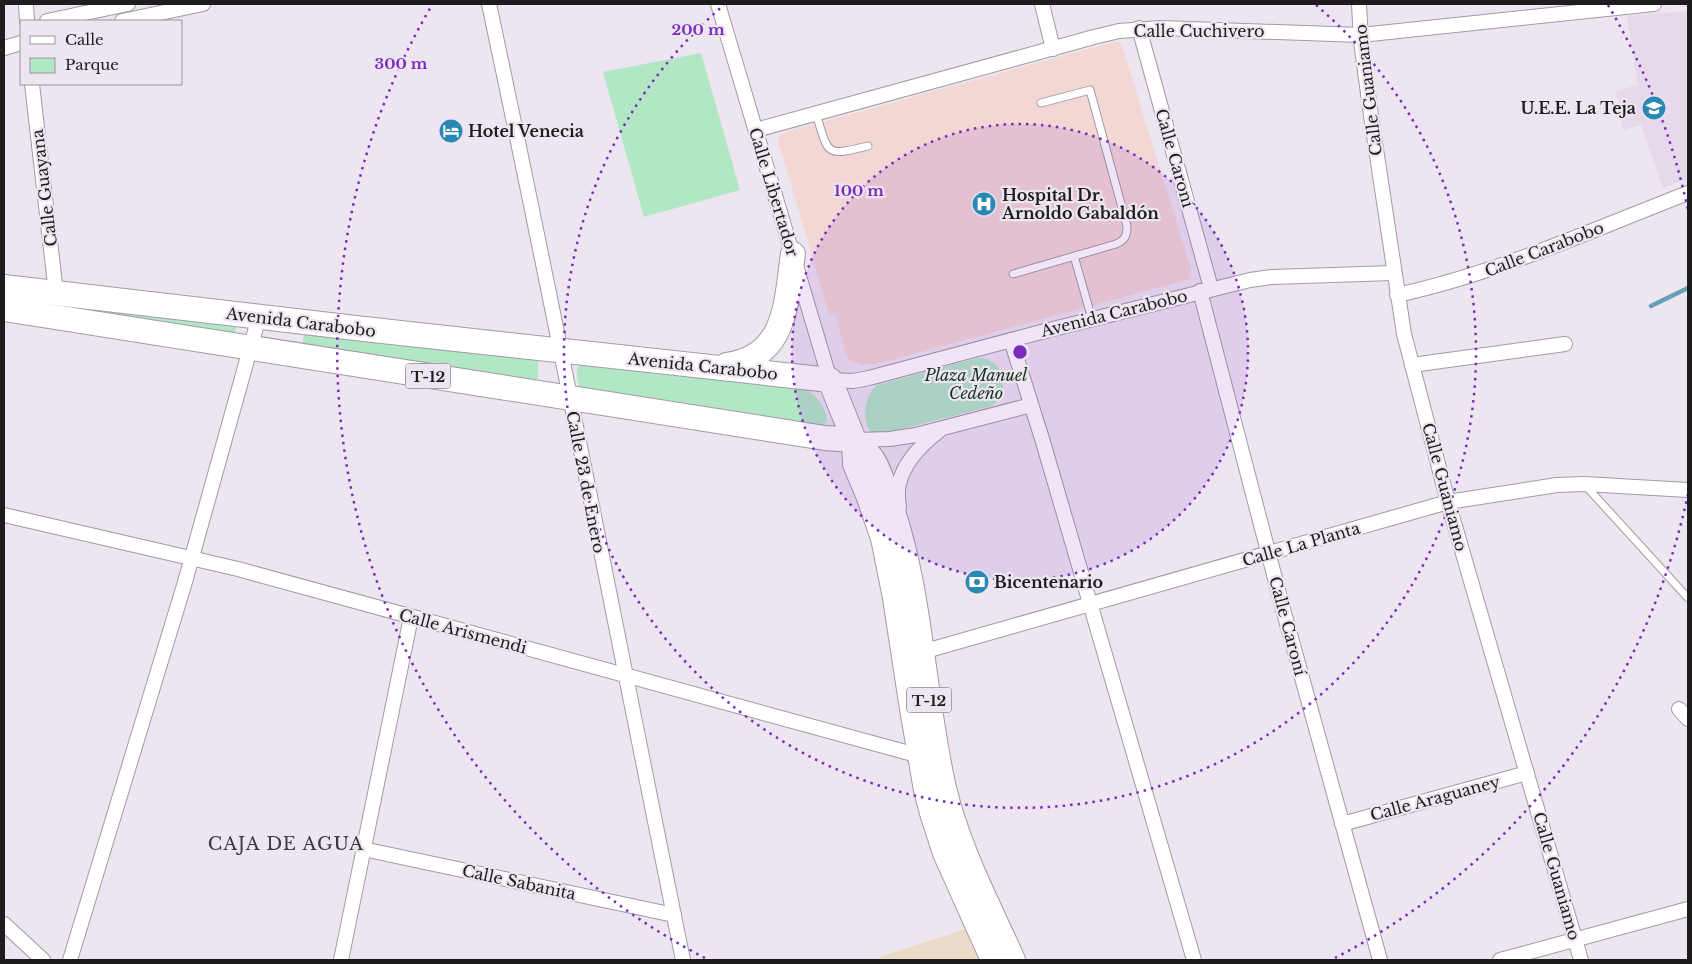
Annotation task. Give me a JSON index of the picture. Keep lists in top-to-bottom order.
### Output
{
  "streets": {
    "highway": ["Avenida Carabobo", "T-12"],
    "street": [
      "Calle Cuchivero",
      "Calle Guaniamo",
      "Calle Caroní",
      "Calle Guayana",
      "Calle Libertador",
      "Calle Carabobo",
      "Calle 23 de Enero",
      "Calle La Planta",
      "Calle Arismendi",
      "Calle Araguaney",
      "Calle Sabanita"
    ]
  },
  "crossings": [
    ["Calle Cuchivero", "Calle Guaniamo"],
    ["Calle Cuchivero", "Calle Caroní"],
    ["Calle Cuchivero", "Calle Libertador"],
    ["Calle Guaniamo", "Calle Carabobo"],
    ["Calle Guaniamo", "Avenida Carabobo"],
    ["Calle Guaniamo", "Calle La Planta"],
    ["Calle Guaniamo", "Calle Araguaney"],
    ["Calle Caroní", "Avenida Carabobo"],
    ["Calle Caroní", "Calle La Planta"],
    ["Calle Caroní", "Calle Araguaney"],
    ["Calle Guayana", "Avenida Carabobo"],
    ["Calle Libertador", "Avenida Carabobo"],
    ["Calle Libertador", "T-12"],
    ["Avenida Carabobo", "T-12"],
    ["Avenida Carabobo", "Calle 23 de Enero"],
    ["T-12", "Calle La Planta"],
    ["T-12", "Calle Arismendi"],
    ["Calle 23 de Enero", "Calle Arismendi"],
    ["Calle 23 de Enero", "Calle Sabanita"]
  ],
  "districts": ["CAJA DE AGUA"],
  "parks": ["Plaza Manuel Cedeño"],
  "places": {
    "school or university": ["U.E.E. La Teja"],
    "hotel": ["Hotel Venecia"],
    "hospital": ["Hospital Dr. Arnoldo Gabaldón"],
    "bank": ["Bicentenario"]
  },
  "legend": ["Calle", "Parque"],
  "rings": ["200 m", "300 m", "100 m"]
}
